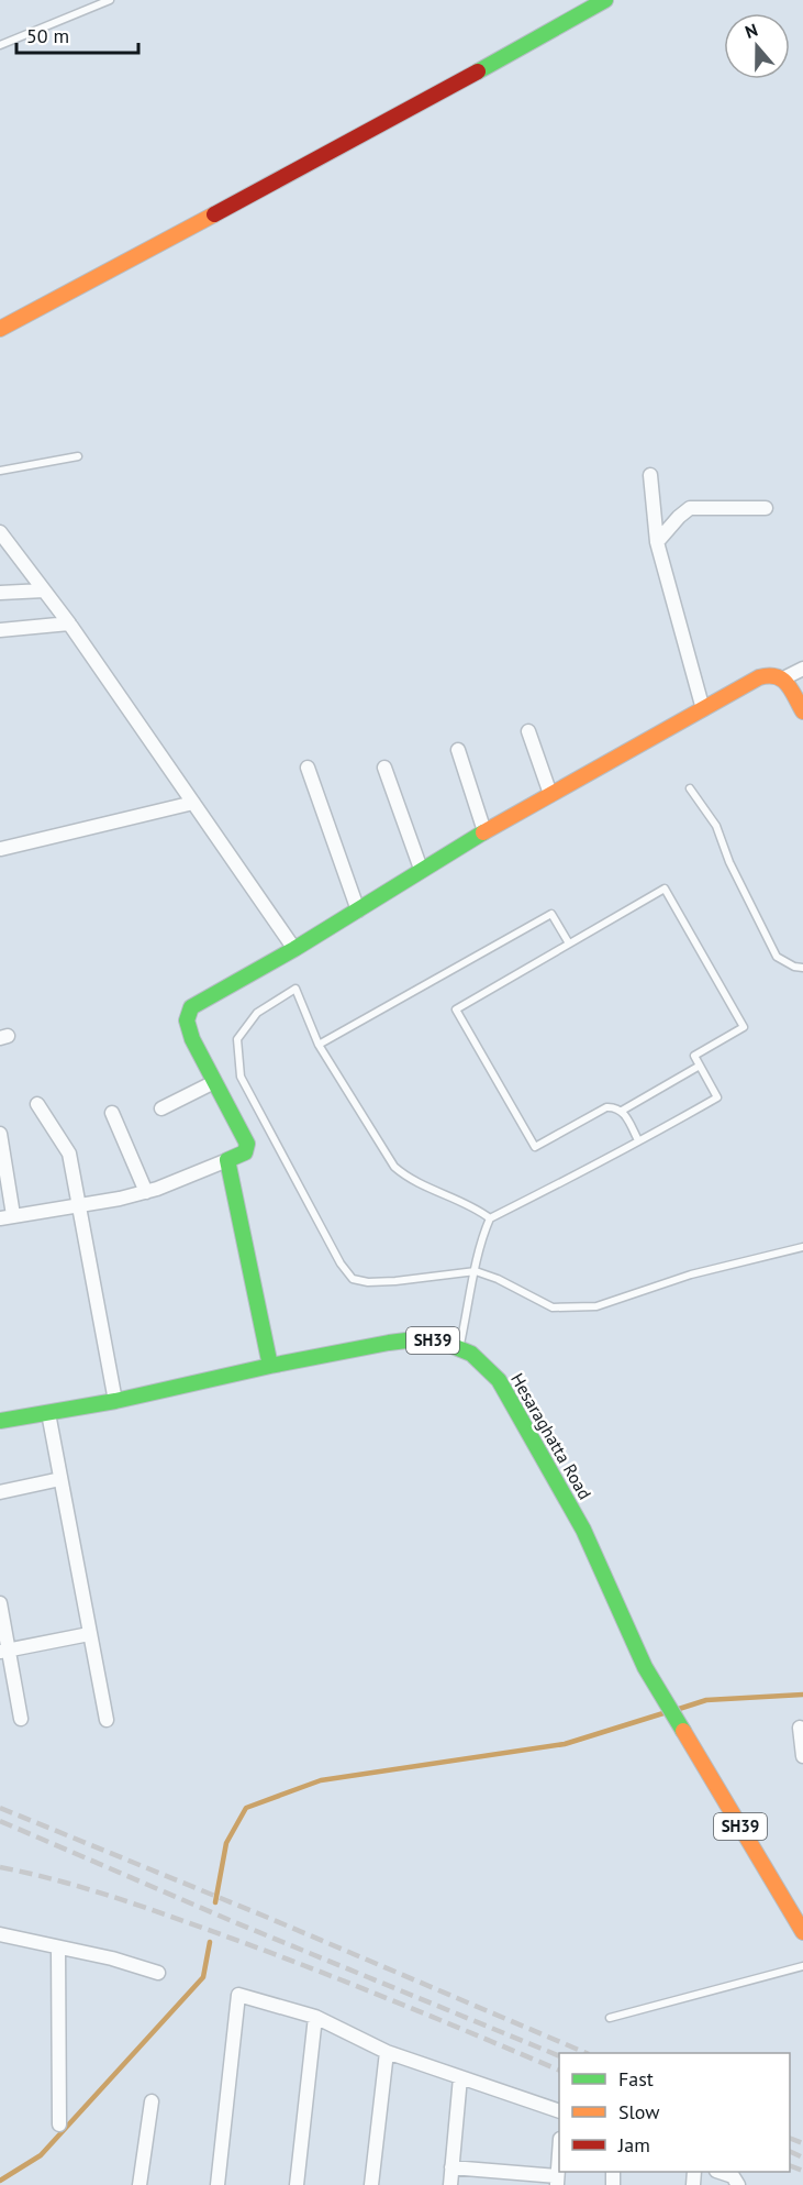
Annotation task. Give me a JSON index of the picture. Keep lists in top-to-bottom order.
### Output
{
  "streets": {
    "street": ["SH39", "Hesaraghatta Road"]
  },
  "legend": ["Fast", "Slow", "Jam"],
  "scale_bar": "50 m",
  "north": "top"
}
